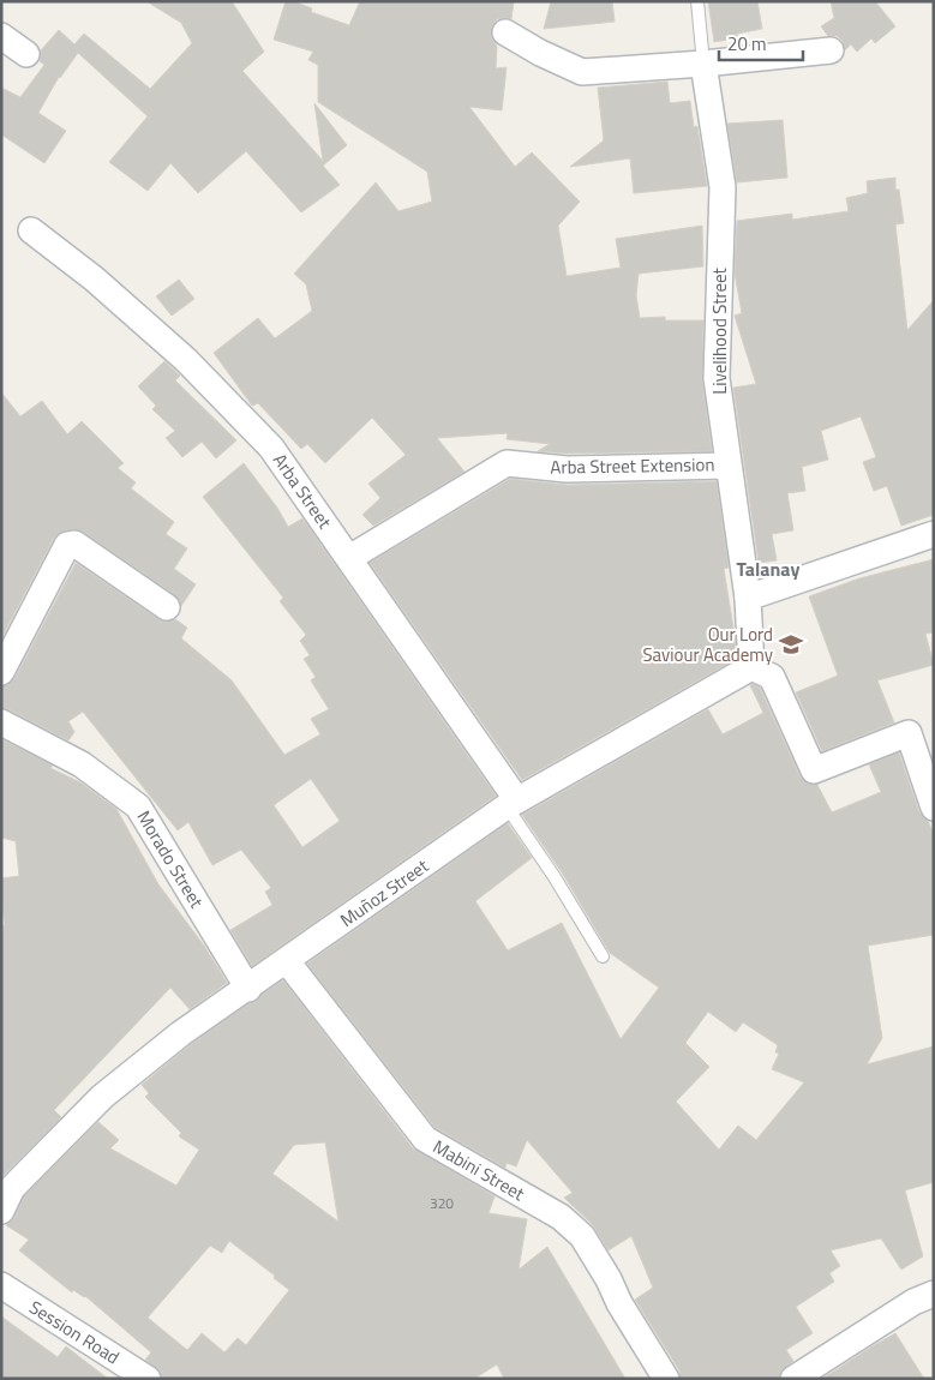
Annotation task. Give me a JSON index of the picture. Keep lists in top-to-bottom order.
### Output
{
  "streets": {
    "street": [
      "Livelihood Street",
      "Arba Street Extension",
      "Arba Street",
      "Morado Street",
      "Muñoz Street",
      "Mabini Street",
      "Session Road"
    ]
  },
  "crossings": [
    ["Livelihood Street", "Arba Street Extension"],
    ["Arba Street Extension", "Arba Street"],
    ["Arba Street", "Muñoz Street"],
    ["Morado Street", "Muñoz Street"],
    ["Muñoz Street", "Mabini Street"]
  ],
  "districts": ["Talanay"],
  "places": {
    "school or university": ["Our Lord Saviour Academy"]
  },
  "house_numbers": ["320"],
  "scale_bar": "20 m"
}
